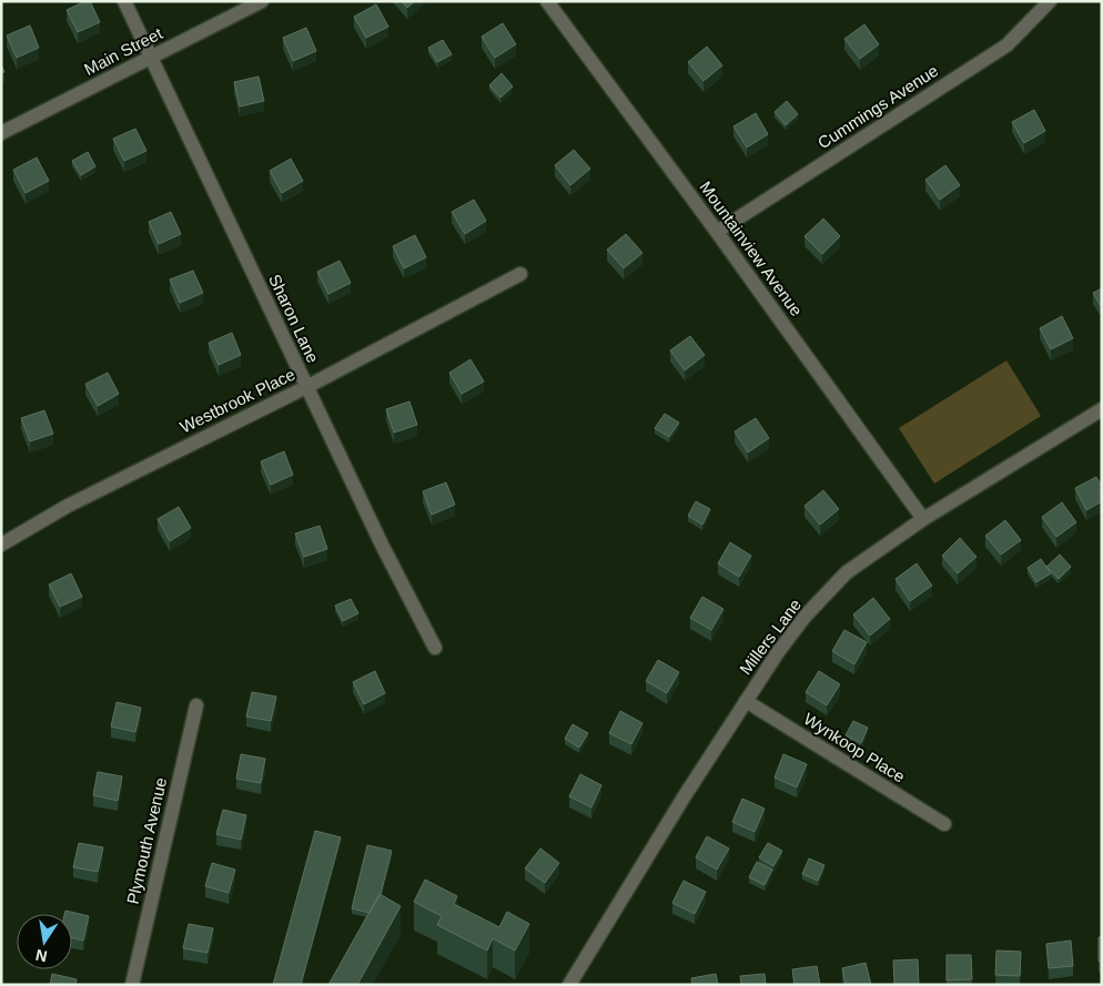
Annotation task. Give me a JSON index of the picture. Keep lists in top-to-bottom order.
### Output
{
  "streets": {
    "street": [
      "Main Street",
      "Cummings Avenue",
      "Mountainview Avenue",
      "Sharon Lane",
      "Westbrook Place",
      "Millers Lane",
      "Wynkoop Place",
      "Plymouth Avenue"
    ]
  },
  "crossings": [
    ["Main Street", "Sharon Lane"],
    ["Cummings Avenue", "Mountainview Avenue"],
    ["Mountainview Avenue", "Millers Lane"],
    ["Sharon Lane", "Westbrook Place"],
    ["Millers Lane", "Wynkoop Place"]
  ],
  "north": "bottom"
}
